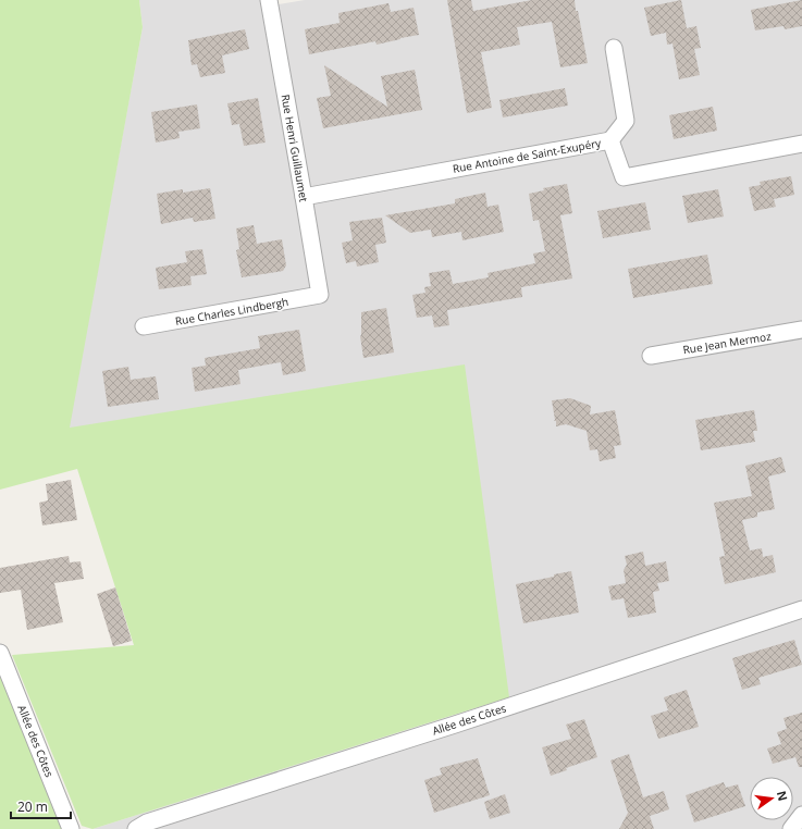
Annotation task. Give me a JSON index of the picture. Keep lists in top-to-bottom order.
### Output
{
  "streets": {
    "street": [
      "Rue Henri Guillaumet",
      "Rue Antoine de Saint-Exupéry",
      "Rue Charles Lindbergh",
      "Rue Jean Mermoz",
      "Allée des Côtes"
    ]
  },
  "crossings": [
    ["Rue Henri Guillaumet", "Rue Antoine de Saint-Exupéry"],
    ["Rue Henri Guillaumet", "Rue Charles Lindbergh"]
  ],
  "scale_bar": "20 m",
  "north": "right"
}
